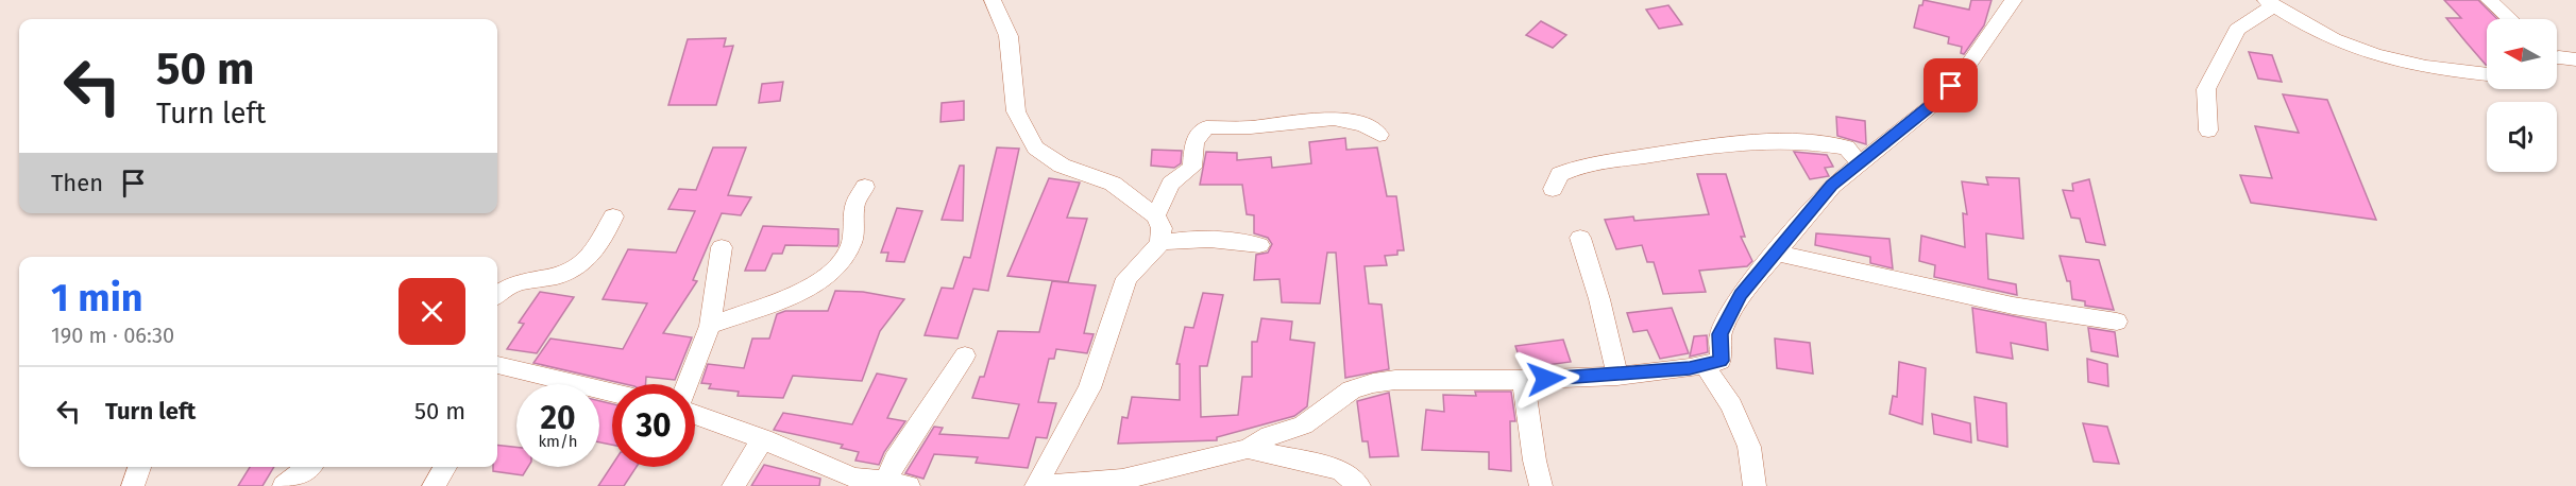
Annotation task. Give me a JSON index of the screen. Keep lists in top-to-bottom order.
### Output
{
  "north": "left",
  "page": {
    "turn": ["50 m", "Turn left"],
    "then": "Then",
    "heading": ["1 min", "190 m · 06:30"],
    "list": [
      {
        "name": "Turn left",
        "value": "50 m"
      }
    ],
    "speed": "20 km/h",
    "limit": "30"
  }
}
